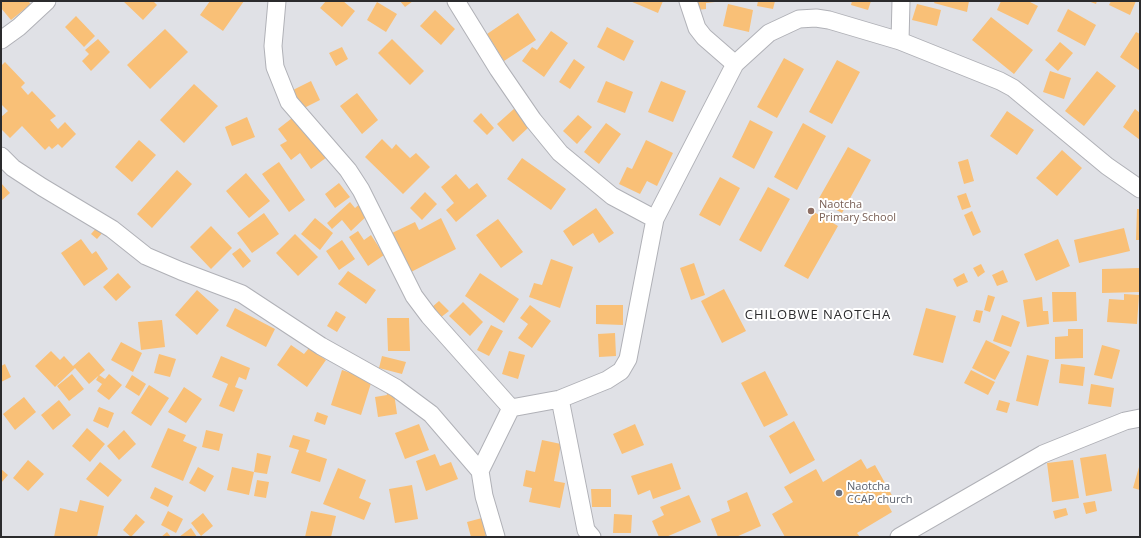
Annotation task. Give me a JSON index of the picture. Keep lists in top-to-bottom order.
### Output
{
  "districts": ["CHILOBWE NAOTCHA"],
  "places": ["Naotcha Primary School", "Naotcha CCAP church"]
}
